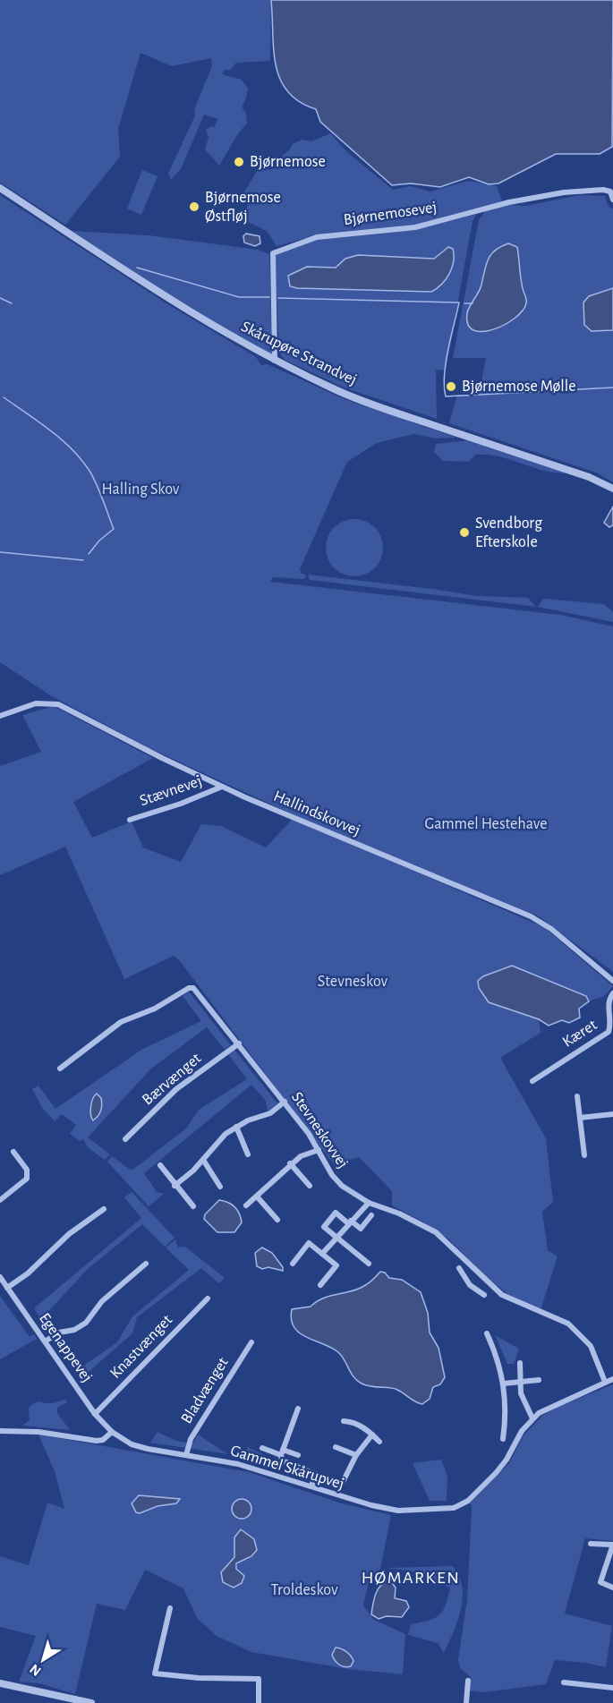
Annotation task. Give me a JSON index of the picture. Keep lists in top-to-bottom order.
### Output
{
  "streets": {
    "street": [
      "Bjørnemosevej",
      "Skårupøre Strandvej",
      "Stævnevej",
      "Hallindskovvej",
      "Kæret",
      "Bærvænget",
      "Stevneskovvej",
      "Knastvænget",
      "Egenappevej",
      "Bladvænget",
      "Gammel Skårupvej"
    ]
  },
  "crossings": [
    ["Bjørnemosevej", "Skårupøre Strandvej"],
    ["Stævnevej", "Hallindskovvej"],
    ["Bærvænget", "Stevneskovvej"],
    ["Stevneskovvej", "Gammel Skårupvej"],
    ["Knastvænget", "Egenappevej"],
    ["Egenappevej", "Gammel Skårupvej"],
    ["Bladvænget", "Gammel Skårupvej"]
  ],
  "districts": ["HØMARKEN"],
  "parks": [
    "Halling Skov",
    "Gammel Hestehave",
    "Stevneskov",
    "Troldeskov"
  ],
  "places": [
    "Bjørnemose",
    "Bjørnemose Østfløj",
    "Bjørnemose Mølle",
    "Svendborg Efterskole"
  ],
  "north": "bottom left"
}
